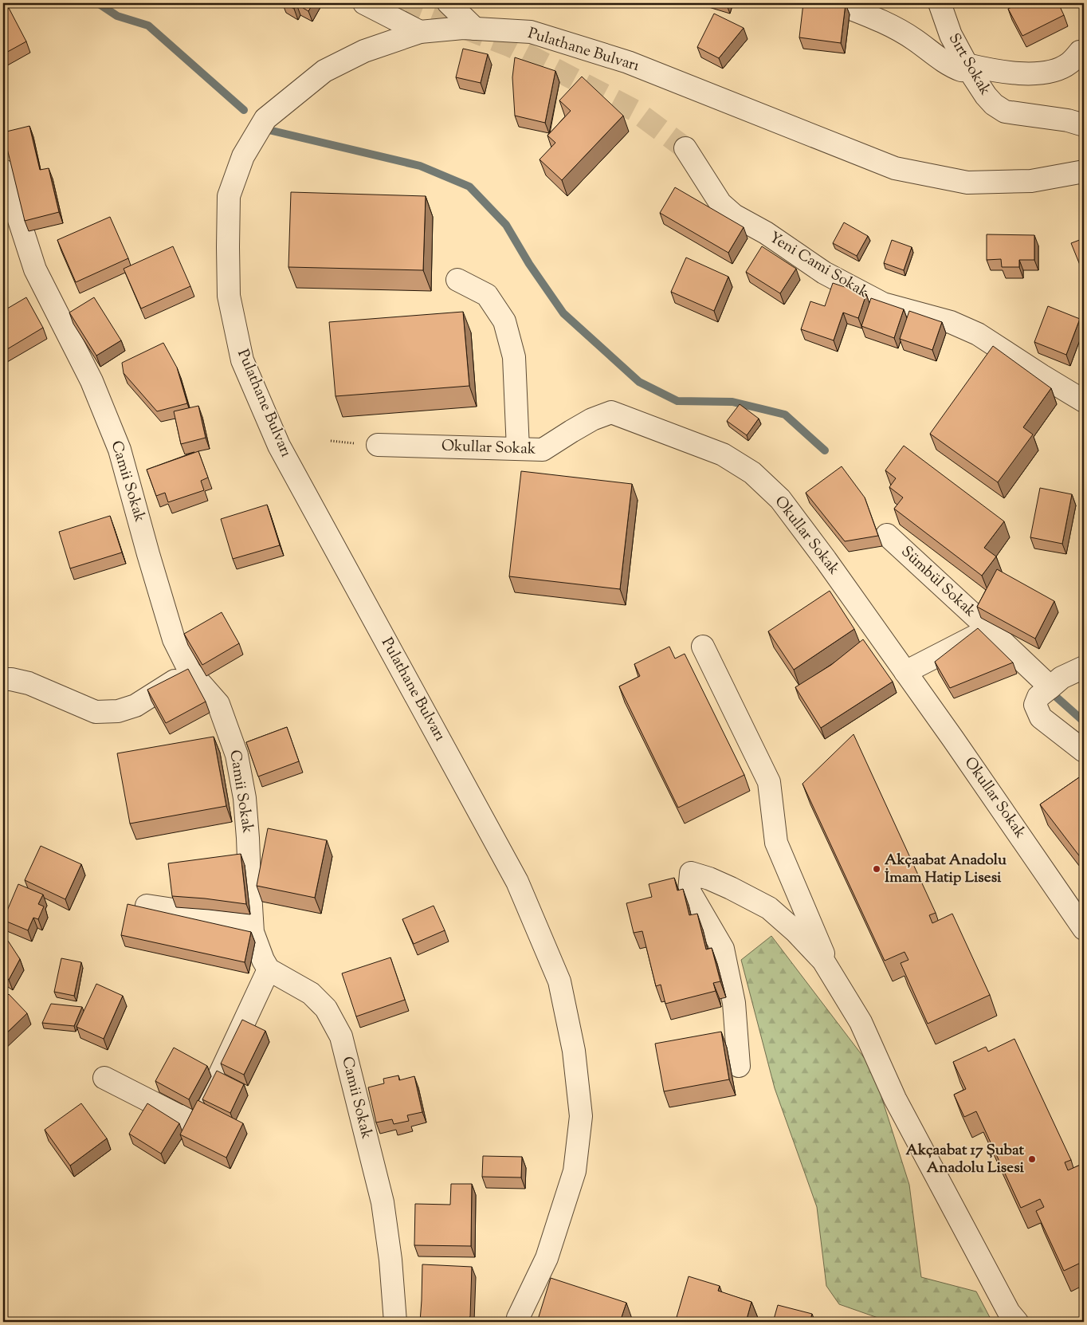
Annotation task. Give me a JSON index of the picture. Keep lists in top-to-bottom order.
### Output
{
  "streets": {
    "street": [
      "Pulathane Bulvarı",
      "Sırt Sokak",
      "Yeni Cami Sokak",
      "Okullar Sokak",
      "Camii Sokak",
      "Sümbül Sokak"
    ]
  },
  "crossings": [
    ["Okullar Sokak", "Sümbül Sokak"]
  ],
  "places": ["Akçaabat Anadolu İmam Hatip Lisesi", "Akçaabat 17 Şubat Anadolu Lisesi"]
}
